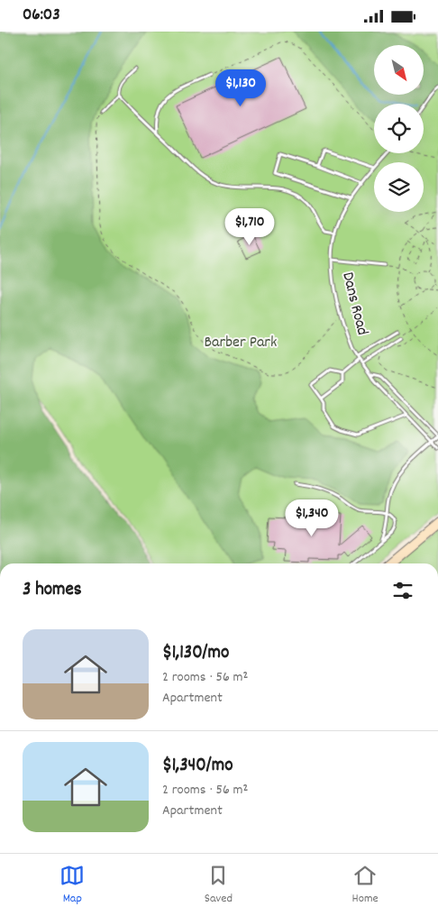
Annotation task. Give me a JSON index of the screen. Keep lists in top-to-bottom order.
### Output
{
  "streets": {
    "lane": ["Dans Road"]
  },
  "parks": ["Barber Park"],
  "north": "bottom right",
  "page": {
    "status": "06:03",
    "price": ["$1,130", "$1,710", "$1,340"],
    "heading": "3 homes",
    "list": [
      {
        "name": "$1,130/mo",
        "note": "2 rooms · 56 m² · Apartment"
      },
      {
        "name": "$1,340/mo",
        "note": "2 rooms · 56 m² · Apartment"
      }
    ],
    "tabs": ["Map", "Saved", "Home"]
  }
}
